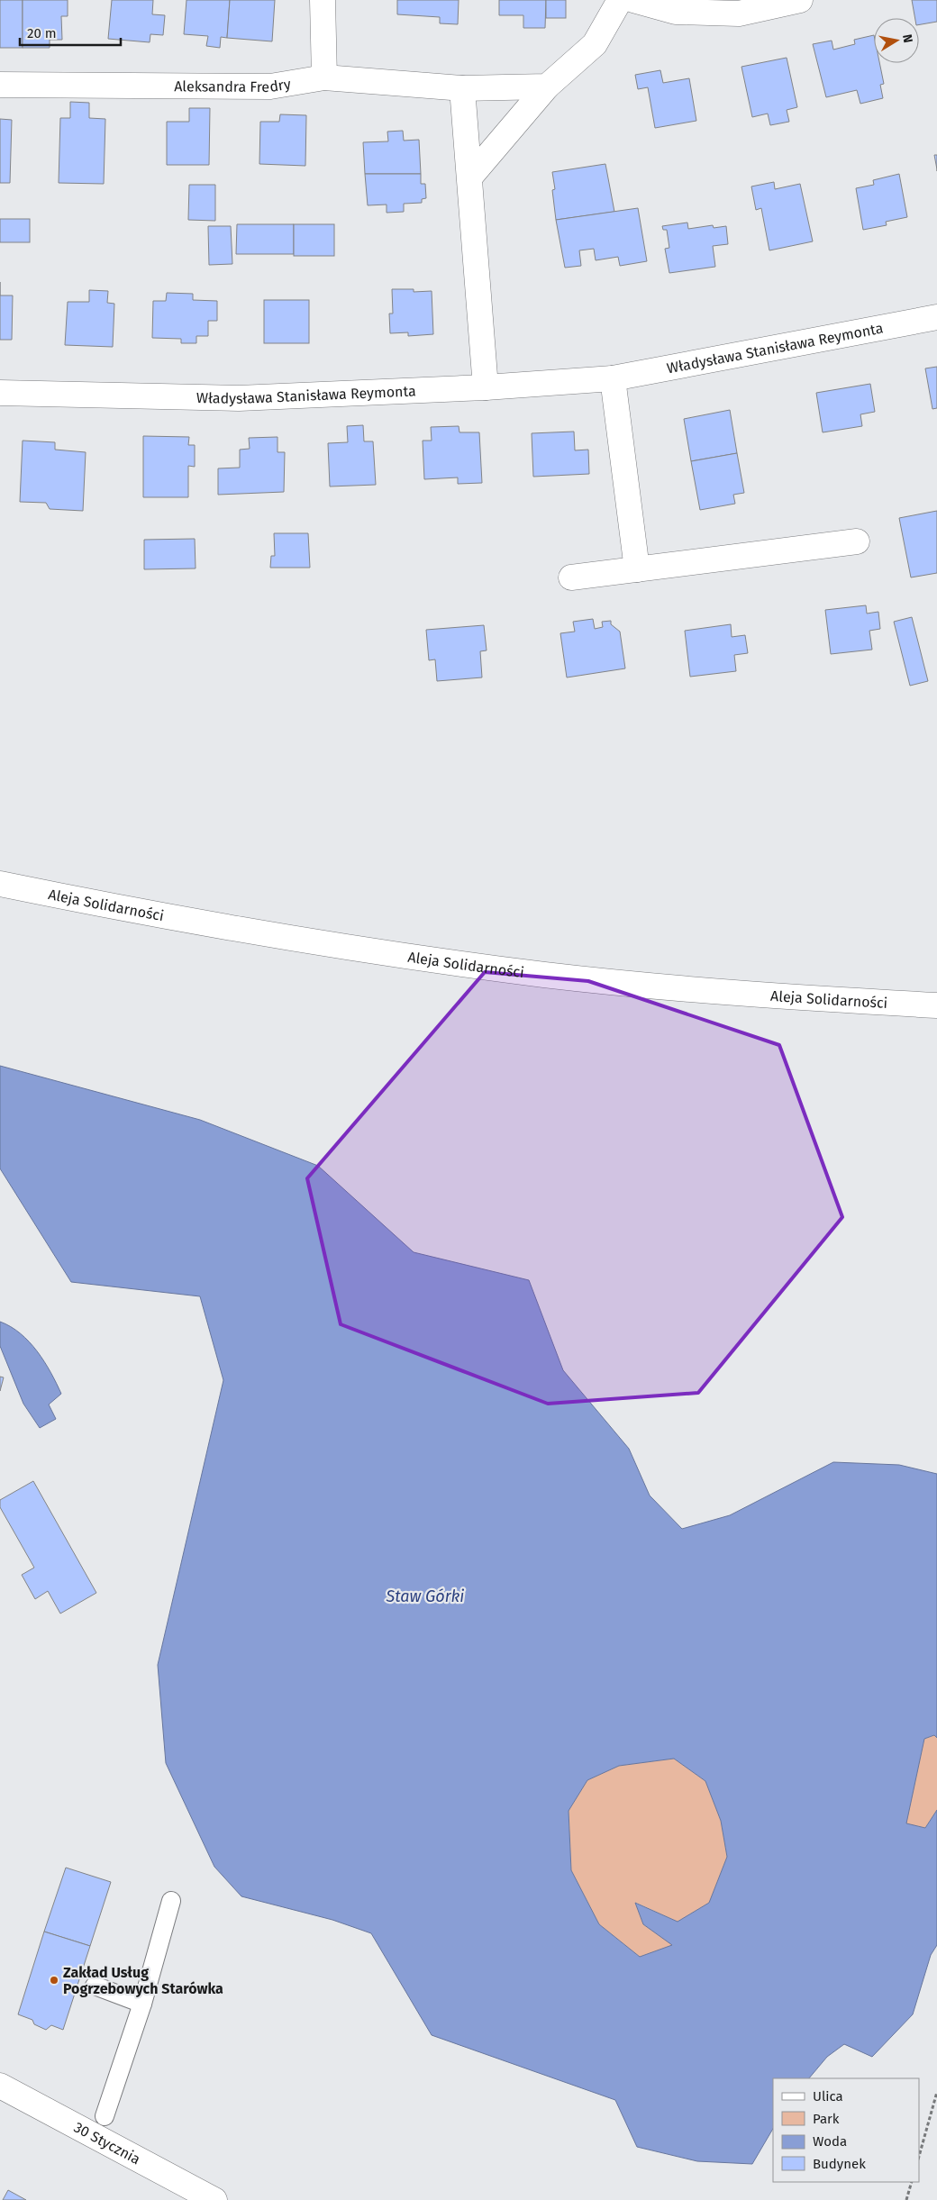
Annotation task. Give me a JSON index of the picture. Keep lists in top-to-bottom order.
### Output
{
  "streets": {
    "street": [
      "Aleksandra Fredry",
      "Władysława Stanisława Reymonta",
      "Aleja Solidarności",
      "30 Stycznia"
    ]
  },
  "water": ["Staw Górki"],
  "places": ["Zakład Usług Pogrzebowych Starówka"],
  "legend": [
    "Ulica",
    "Park",
    "Woda",
    "Budynek"
  ],
  "scale_bar": "20 m",
  "north": "right"
}
